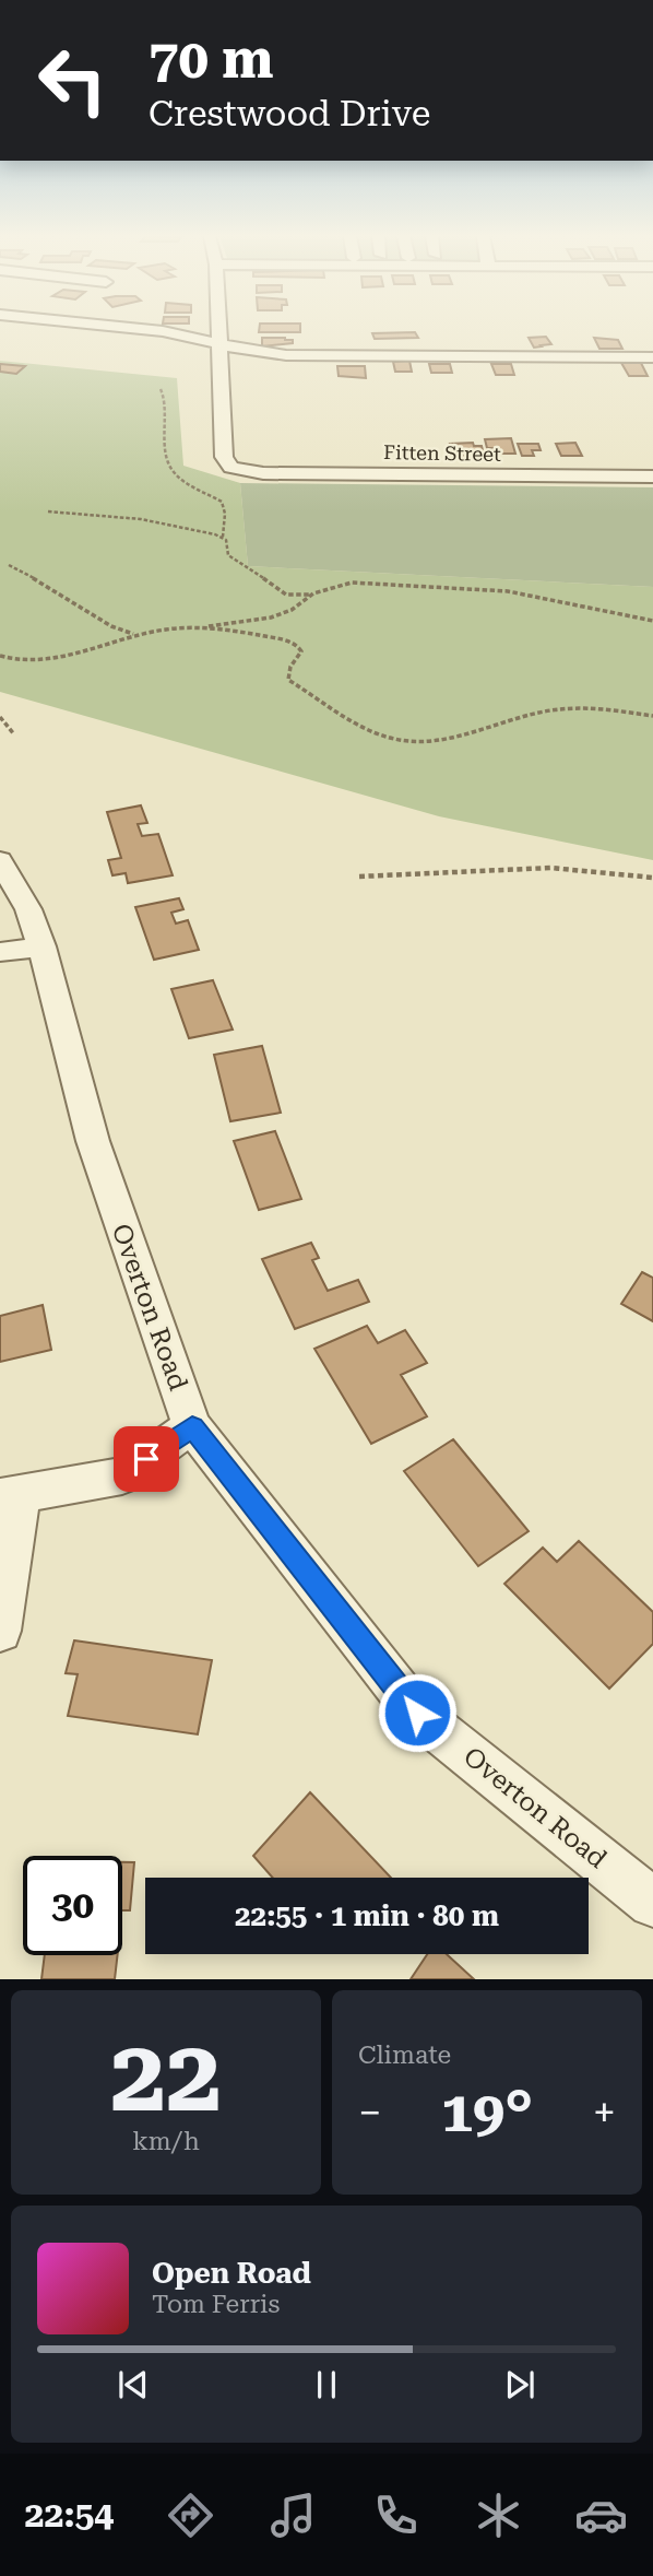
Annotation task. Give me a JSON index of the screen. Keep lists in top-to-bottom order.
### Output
{
  "streets": {
    "street": ["Fitten Street", "Overton Road"]
  },
  "page": {
    "turn": ["70 m", "Crestwood Drive"],
    "limit": "30",
    "trip": "22:55 · 1 min · 80 m",
    "tile": [
      ["22", "km/h"],
      "Climate"
    ],
    "heat": ["−", "19°", "+"],
    "song": ["Open Road", "Tom Ferris"],
    "tabs": "22:54"
  }
}
